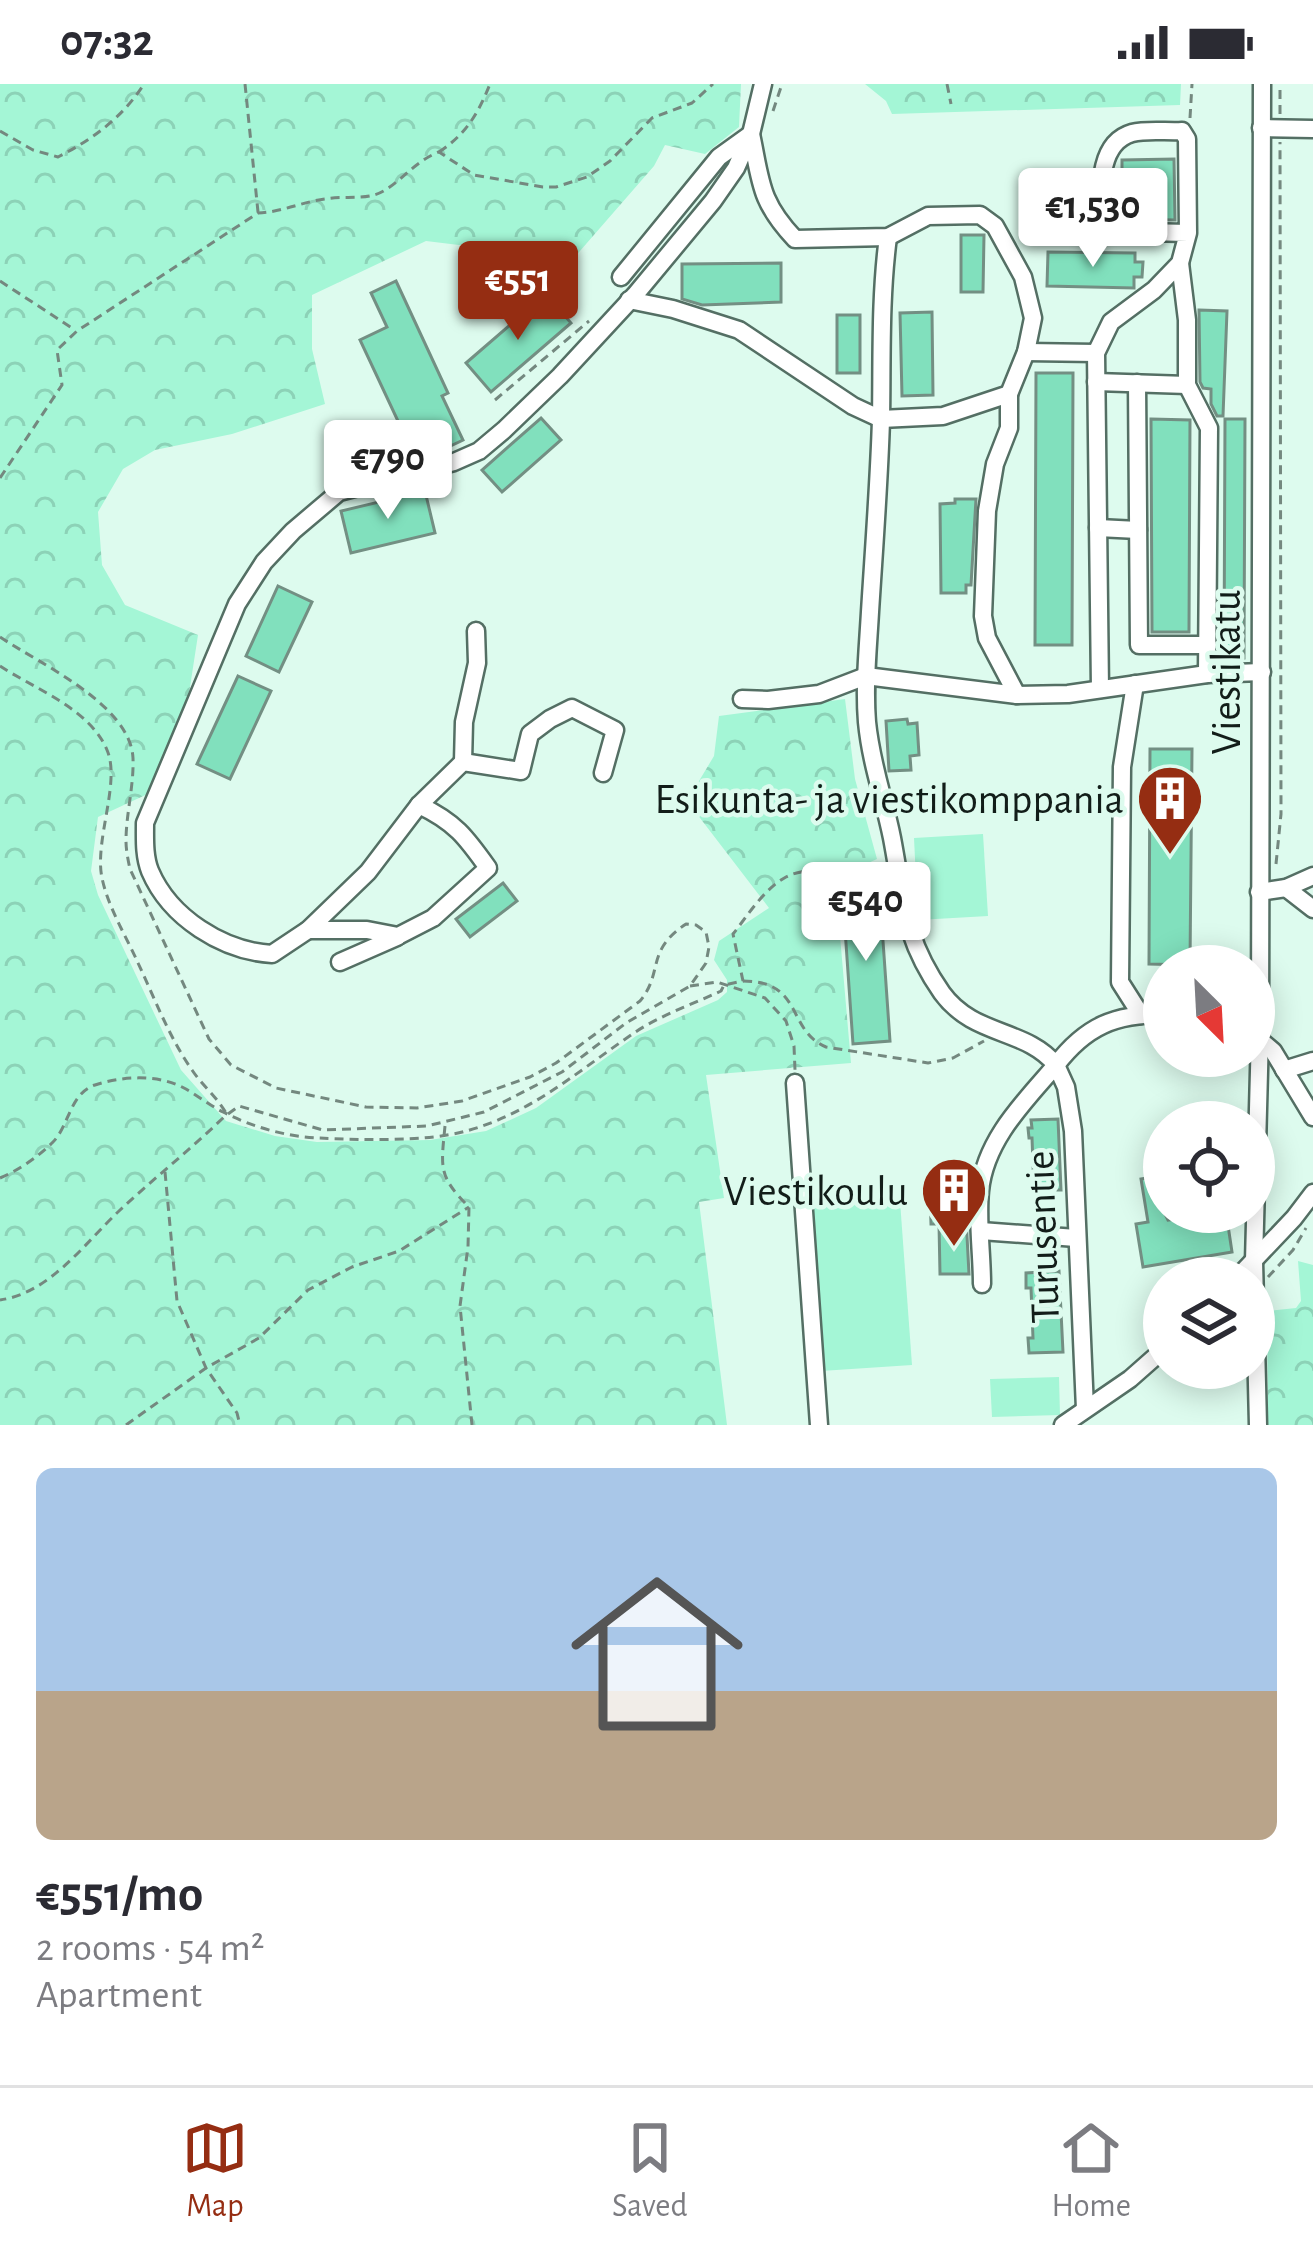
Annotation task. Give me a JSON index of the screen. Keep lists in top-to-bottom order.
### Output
{
  "streets": {
    "street": ["Viestikatu", "Turusentie"]
  },
  "places": {
    "building": ["Esikunta- ja viestikomppania", "Viestikoulu"]
  },
  "north": "bottom right",
  "page": {
    "status": "07:32",
    "price": [
      "€1,530",
      "€551",
      "€790",
      "€540"
    ],
    "list": [
      {
        "name": "€551/mo",
        "note": "2 rooms · 54 m² · Apartment"
      }
    ],
    "tabs": ["Map", "Saved", "Home"]
  }
}
